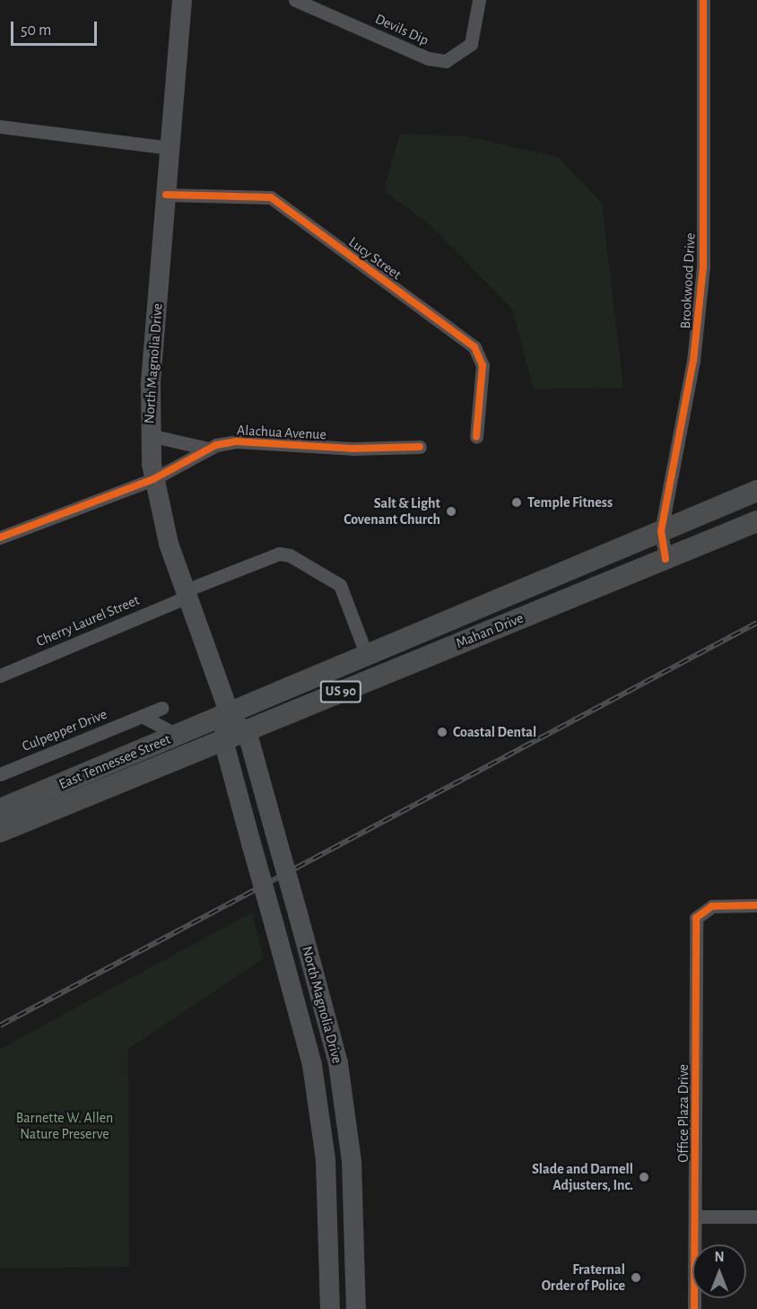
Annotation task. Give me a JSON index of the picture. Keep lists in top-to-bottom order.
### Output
{
  "streets": {
    "main road": [
      "North Magnolia Drive",
      "Mahan Drive",
      "US 90",
      "East Tennessee Street"
    ],
    "street": [
      "Devils Dip",
      "Lucy Street",
      "Brookwood Drive",
      "Alachua Avenue",
      "Cherry Laurel Street",
      "Culpepper Drive",
      "Office Plaza Drive"
    ]
  },
  "crossings": [
    ["Lucy Street", "North Magnolia Drive"],
    ["Brookwood Drive", "Mahan Drive"],
    ["North Magnolia Drive", "Alachua Avenue"],
    ["North Magnolia Drive", "Cherry Laurel Street"],
    ["North Magnolia Drive", "Mahan Drive"],
    ["North Magnolia Drive", "East Tennessee Street"],
    ["Cherry Laurel Street", "Mahan Drive"],
    ["Mahan Drive", "East Tennessee Street"]
  ],
  "parks": ["Barnette W. Allen Nature Preserve"],
  "places": [
    "Temple Fitness",
    "Salt & Light Covenant Church",
    "Coastal Dental",
    "Slade and Darnell Adjusters, Inc.",
    "Fraternal Order of Police"
  ],
  "scale_bar": "50 m",
  "north": "top"
}
